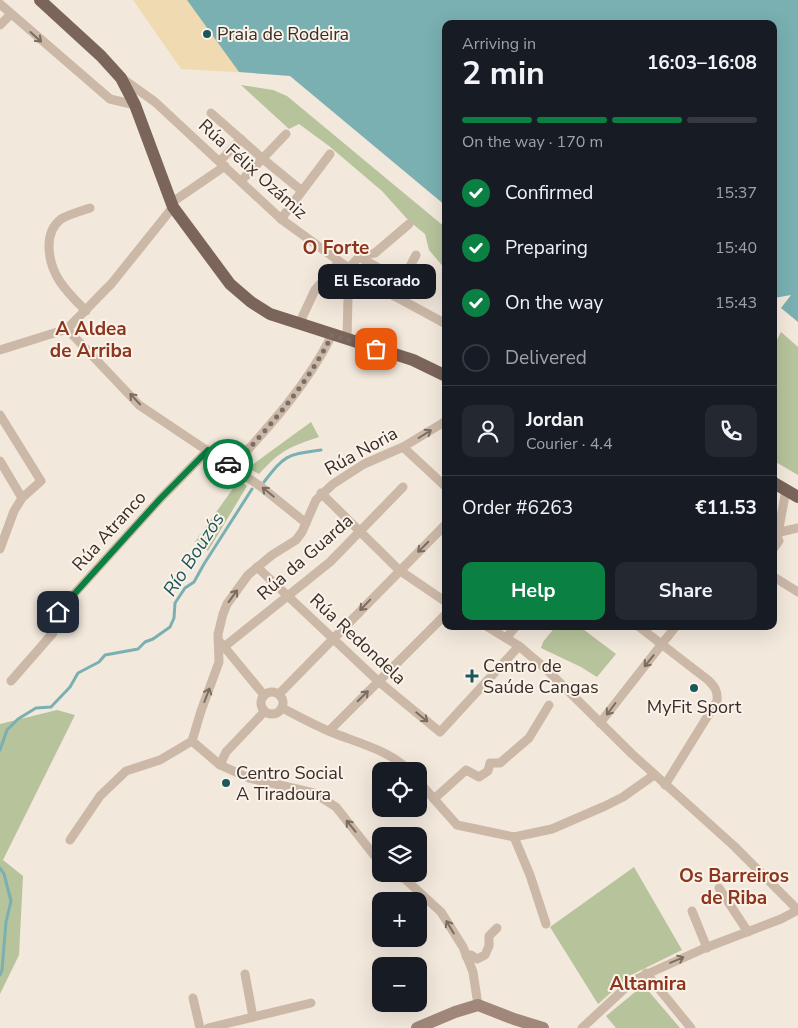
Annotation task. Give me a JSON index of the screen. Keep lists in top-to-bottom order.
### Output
{
  "streets": {
    "street": [
      "Rúa Félix Ozámiz",
      "Rúa Noria",
      "Rúa Atranco",
      "Rúa da Guarda",
      "Rúa Redondela"
    ]
  },
  "crossings": [
    ["Rúa Noria", "Rúa da Guarda"],
    ["Rúa Noria", "Rúa Redondela"],
    ["Rúa da Guarda", "Rúa Redondela"]
  ],
  "districts": [
    "O Forte",
    "A Aldea de Arriba",
    "Os Barreiros de Riba",
    "Altamira"
  ],
  "water": ["Río Bouzós"],
  "places": {
    "other": [
      "Praia de Rodeira",
      "El Escorado",
      "MyFit Sport",
      "Centro Social A Tiradoura"
    ],
    "health": ["Centro de Saúde Cangas"]
  },
  "page": {
    "heading": ["2 min", "Arriving in", "16:03–16:08"],
    "panel": [
      "Jordan",
      "Courier · 4.4",
      "Order #6263",
      "€11.53"
    ],
    "bar": "On the way · 170 m",
    "list": [
      ["Confirmed", "15:37"],
      ["Preparing", "15:40"],
      ["On the way", "15:43"],
      "Delivered"
    ],
    "bubble": "El Escorado",
    "buttons": ["Help", "Share"],
    "map_buttons": ["+", "−"]
  }
}
